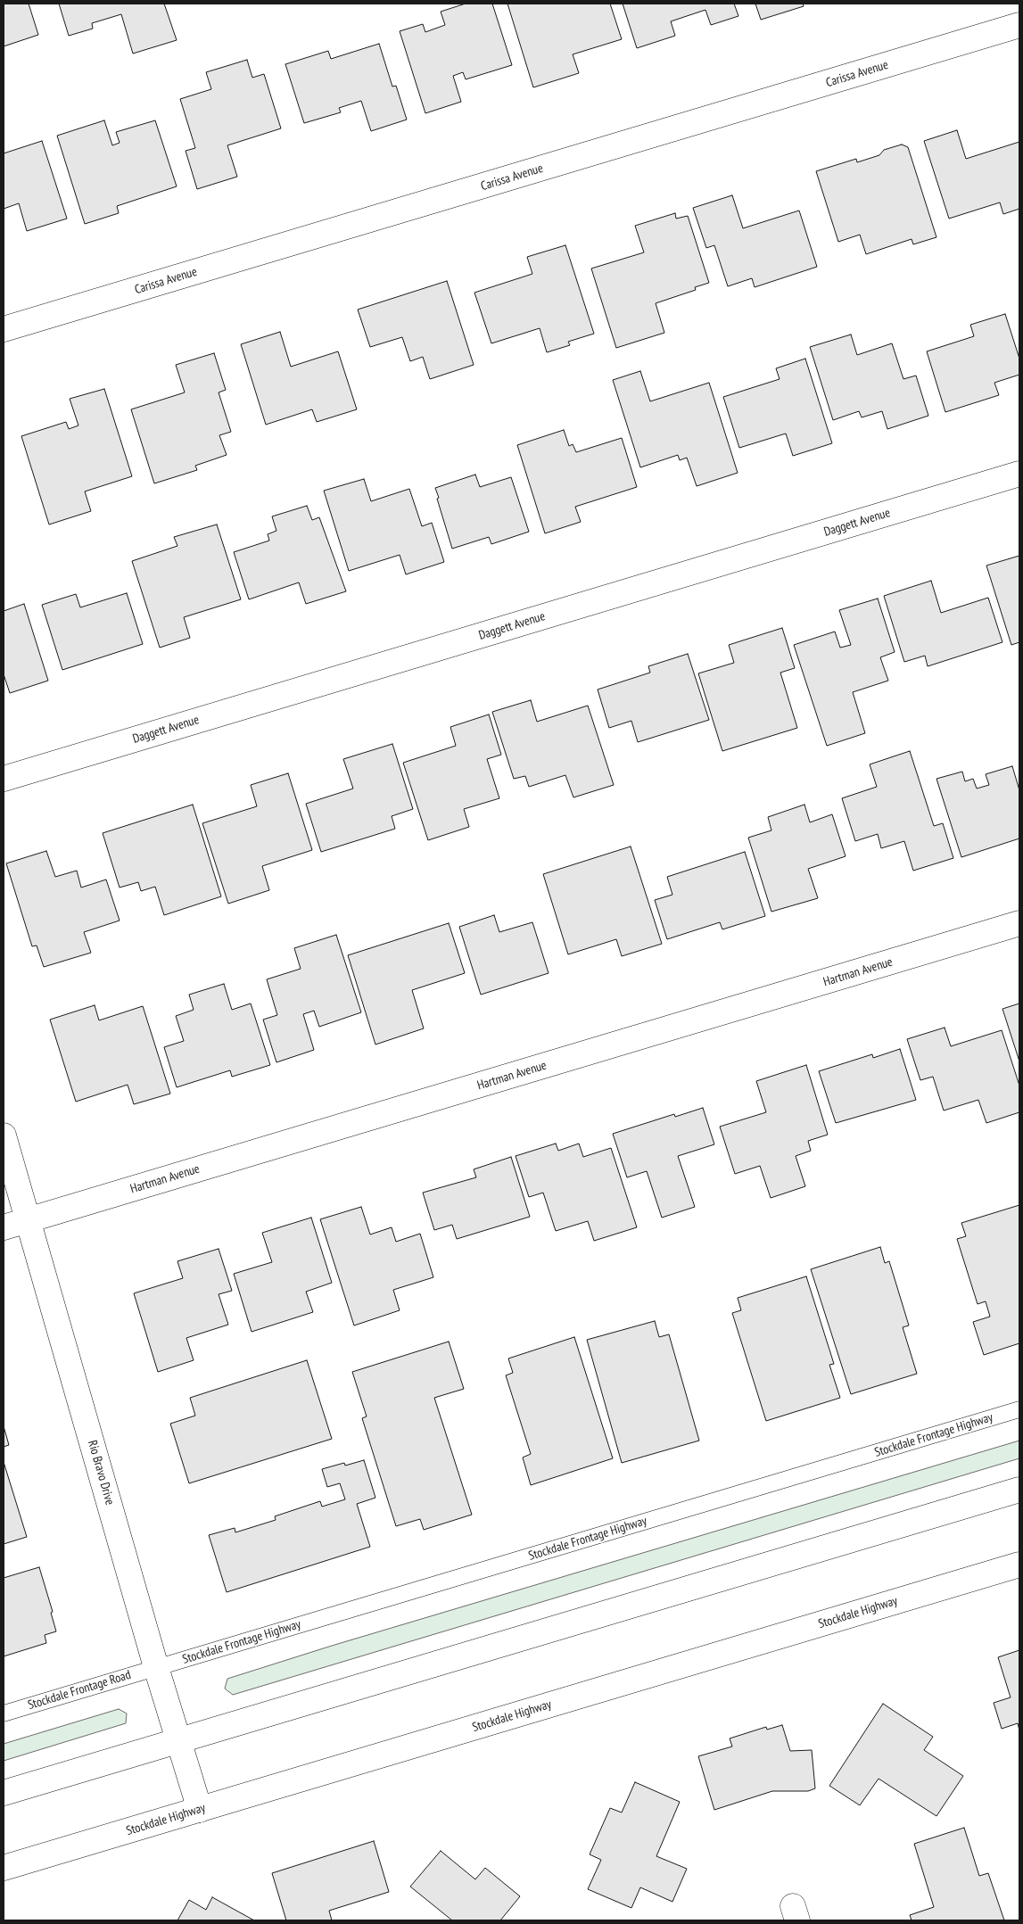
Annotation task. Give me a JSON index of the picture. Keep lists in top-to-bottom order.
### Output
{
  "streets": {
    "street": [
      "Carissa Avenue",
      "Daggett Avenue",
      "Hartman Avenue",
      "Rio Bravo Drive",
      "Stockdale Highway"
    ],
    "lane": ["Stockdale Frontage Highway", "Stockdale Frontage Road"]
  },
  "crossings": [
    ["Hartman Avenue", "Rio Bravo Drive"],
    ["Stockdale Frontage Highway", "Rio Bravo Drive"],
    ["Stockdale Frontage Highway", "Stockdale Frontage Road"],
    ["Rio Bravo Drive", "Stockdale Highway"],
    ["Rio Bravo Drive", "Stockdale Frontage Road"]
  ]
}
